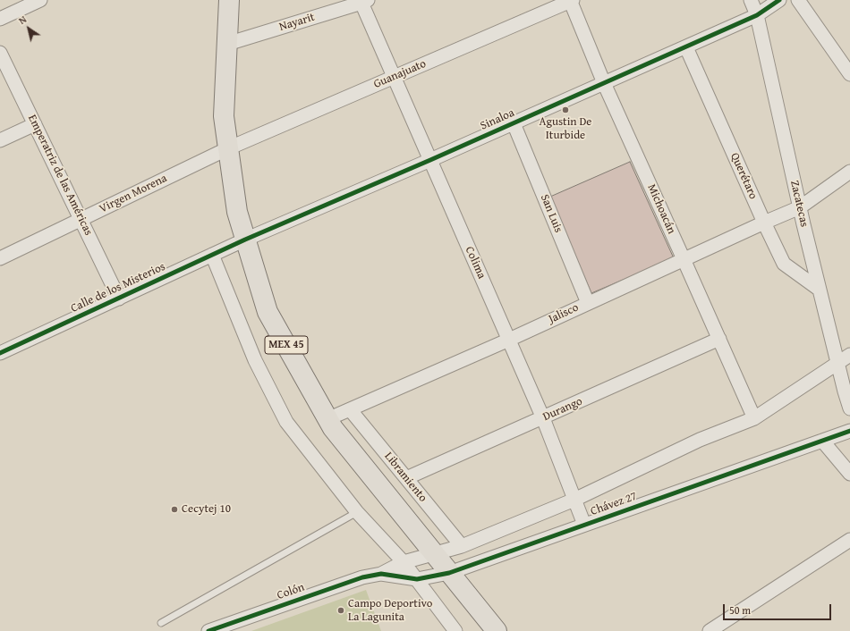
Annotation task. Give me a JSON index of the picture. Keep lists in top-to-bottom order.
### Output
{
  "streets": {
    "main road": ["MEX 45"],
    "street": [
      "Nayarit",
      "Guanajuato",
      "Sinaloa",
      "Emperatriz de las Américas",
      "Querétaro",
      "Virgen Morena",
      "Zacatecas",
      "Michoacán",
      "San Luis",
      "Colima",
      "Calle de los Misterios",
      "Jalisco",
      "Durango",
      "Libramiento",
      "Chávez 27",
      "Colón"
    ]
  },
  "crossings": [
    ["Nayarit", "Colima"],
    ["Nayarit", "MEX 45"],
    ["Guanajuato", "Virgen Morena"],
    ["Guanajuato", "Michoacán"],
    ["Guanajuato", "Colima"],
    ["Guanajuato", "MEX 45"],
    ["Sinaloa", "Querétaro"],
    ["Sinaloa", "Zacatecas"],
    ["Sinaloa", "Michoacán"],
    ["Sinaloa", "San Luis"],
    ["Sinaloa", "Colima"],
    ["Sinaloa", "Calle de los Misterios"],
    ["Sinaloa", "MEX 45"],
    ["Emperatriz de las Américas", "Virgen Morena"],
    ["Emperatriz de las Américas", "Calle de los Misterios"],
    ["Querétaro", "Zacatecas"],
    ["Querétaro", "Jalisco"],
    ["Virgen Morena", "MEX 45"],
    ["Zacatecas", "Jalisco"],
    ["Zacatecas", "Chávez 27"],
    ["Michoacán", "Jalisco"],
    ["Michoacán", "Durango"],
    ["Michoacán", "Chávez 27"],
    ["San Luis", "Jalisco"],
    ["Colima", "Jalisco"],
    ["Colima", "Durango"],
    ["Colima", "Chávez 27"],
    ["Calle de los Misterios", "MEX 45"],
    ["Jalisco", "MEX 45"],
    ["Jalisco", "Libramiento"],
    ["MEX 45", "Chávez 27"],
    ["Durango", "Libramiento"],
    ["Libramiento", "Chávez 27"],
    ["Chávez 27", "Colón"]
  ],
  "places": ["Agustin De Iturbide", "Cecytej 10", "Campo Deportivo La Lagunita"],
  "scale_bar": "50 m",
  "north": "top left"
}
